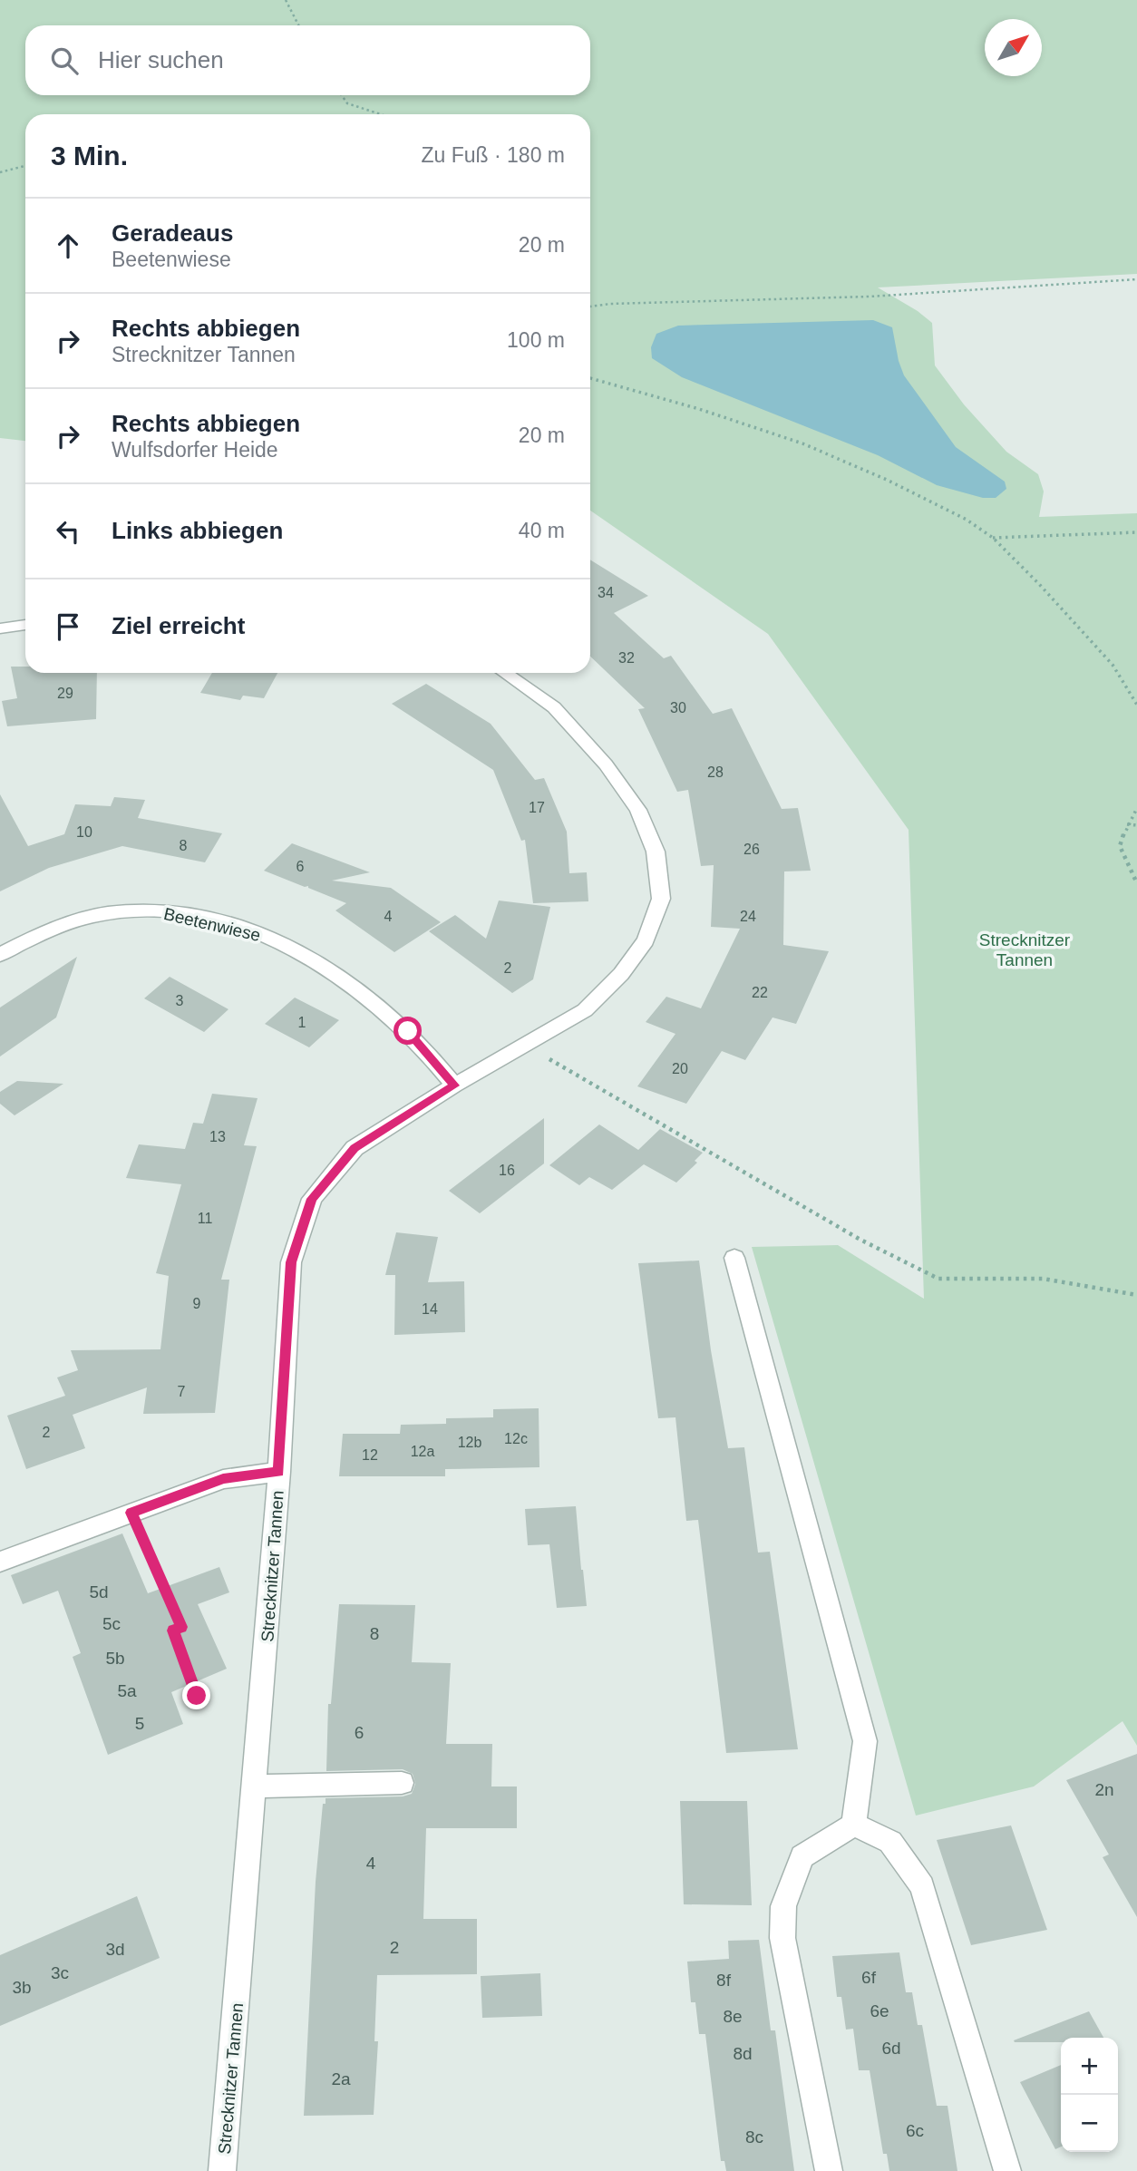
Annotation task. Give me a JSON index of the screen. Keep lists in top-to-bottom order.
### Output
{
  "streets": {
    "street": ["Beetenwiese", "Strecknitzer Tannen"]
  },
  "crossings": [
    ["Beetenwiese", "Strecknitzer Tannen"]
  ],
  "parks": ["Strecknitzer Tannen"],
  "house_numbers": [
    "34",
    "32",
    "29",
    "30",
    "28",
    "17",
    "10",
    "8",
    "26",
    "6",
    "4",
    "24",
    "2",
    "22",
    "3",
    "1",
    "20",
    "13",
    "16",
    "11",
    "9",
    "14",
    "7",
    "2",
    "12c",
    "12b",
    "12a",
    "12",
    "5d",
    "5c",
    "8",
    "5b",
    "5a",
    "5",
    "6",
    "2n",
    "4",
    "2",
    "3d",
    "3c",
    "6f",
    "8f",
    "3b",
    "6e",
    "8e",
    "6d",
    "8d",
    "2a",
    "6c",
    "8c"
  ],
  "north": "top right",
  "page": {
    "search": "Hier suchen",
    "heading": ["3 Min.", "Zu Fuß · 180 m"],
    "list": [
      ["Geradeaus", "Beetenwiese", "20 m"],
      ["Rechts abbiegen", "Strecknitzer Tannen", "100 m"],
      ["Rechts abbiegen", "Wulfsdorfer Heide", "20 m"],
      ["Links abbiegen", "40 m"],
      "Ziel erreicht"
    ],
    "map_buttons": ["+", "−"]
  }
}
